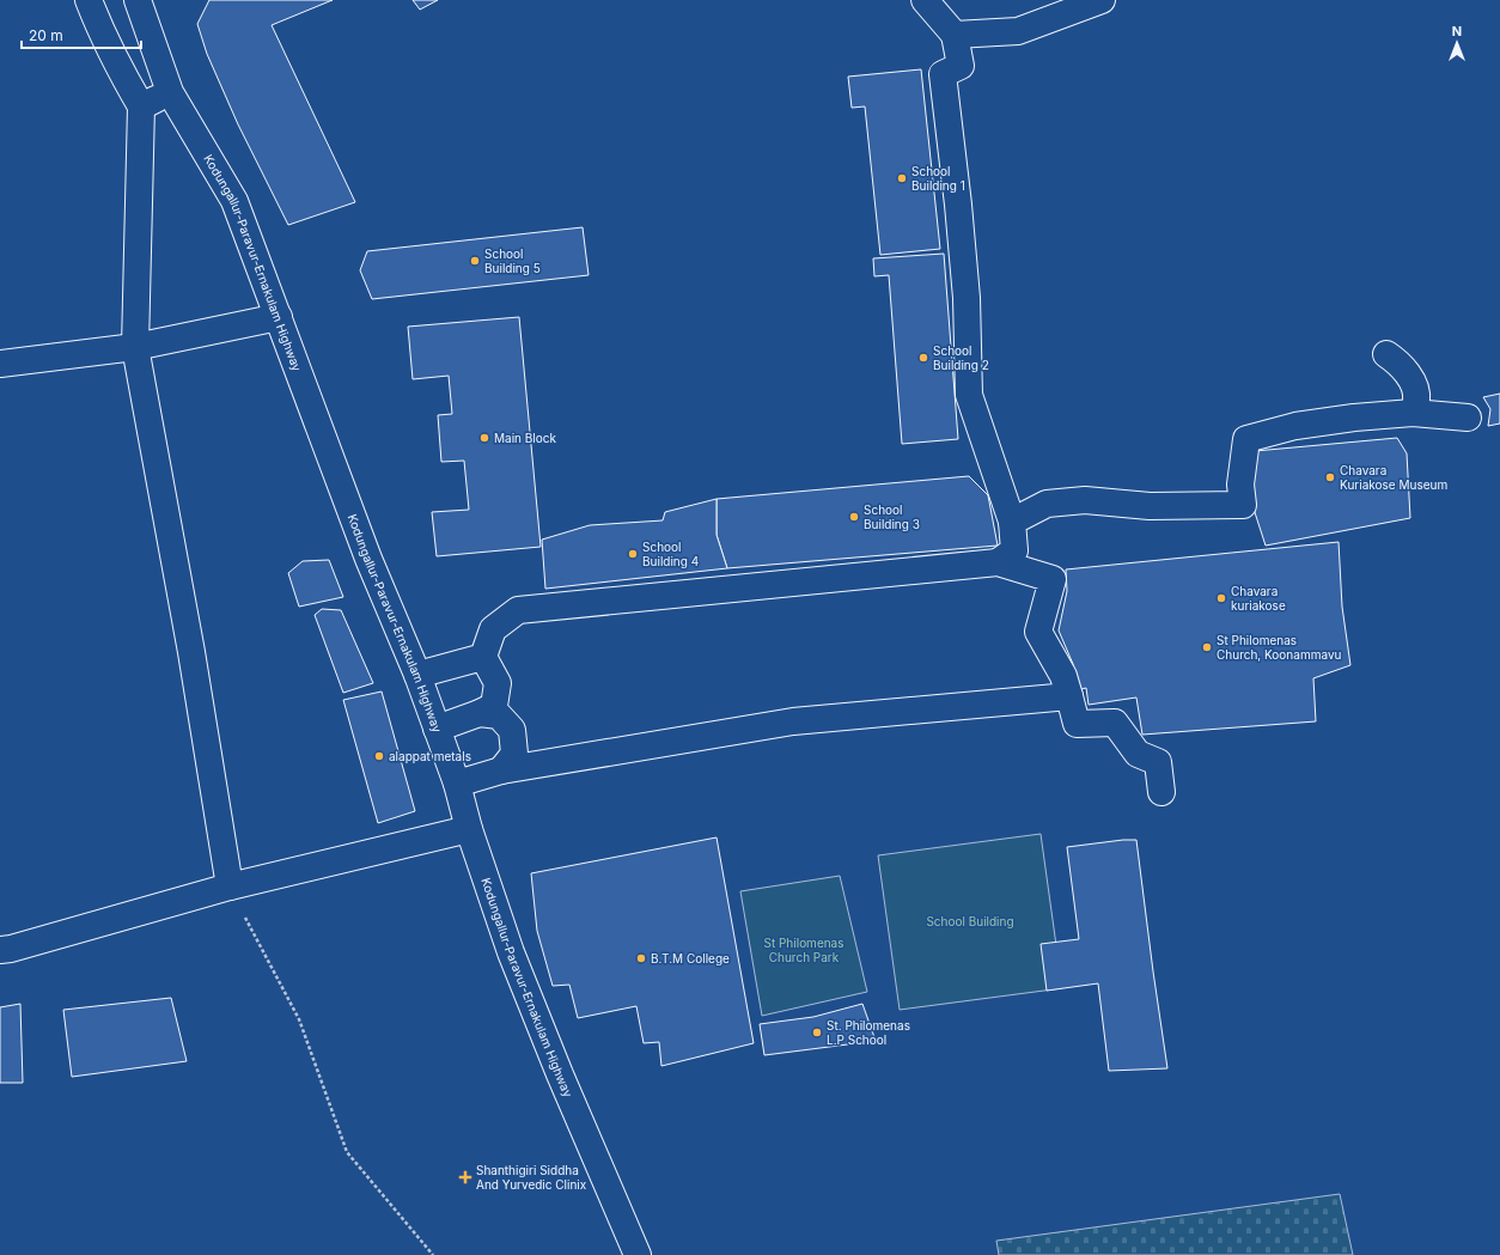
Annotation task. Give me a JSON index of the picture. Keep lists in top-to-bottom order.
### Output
{
  "streets": {
    "main road": ["Kodungallur-Paravur-Ernakulam Highway"]
  },
  "parks": ["School Building", "St Philomenas Church Park"],
  "places": {
    "other": [
      "School Building 1",
      "School Building 5",
      "School Building 2",
      "Main Block",
      "Chavara Kuriakose Museum",
      "School Building 3",
      "School Building 4",
      "Chavara kuriakose",
      "St Philomenas Church, Koonammavu",
      "alappat metals",
      "B.T.M College",
      "St. Philomenas L.P School"
    ],
    "health": ["Shanthigiri Siddha And Yurvedic Clinix"]
  },
  "scale_bar": "20 m",
  "north": "top"
}
